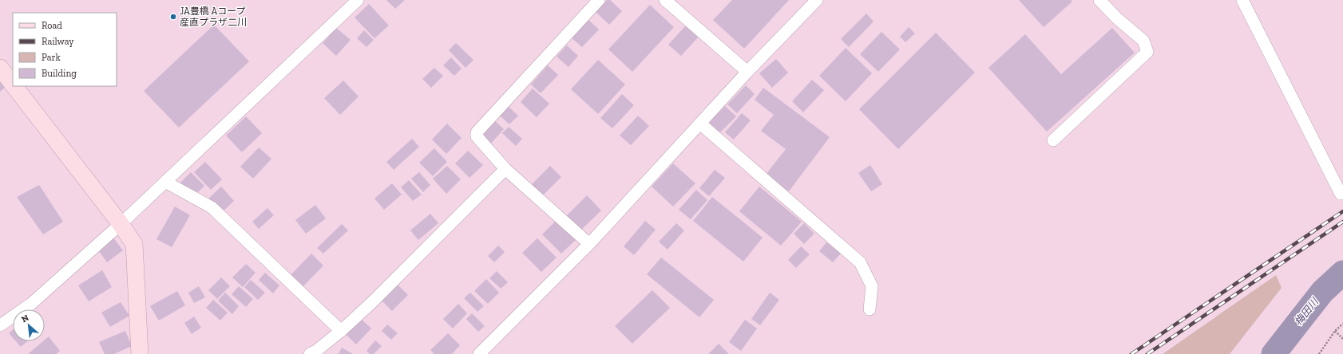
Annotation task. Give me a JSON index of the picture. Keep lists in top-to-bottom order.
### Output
{
  "water": ["梅田川"],
  "places": ["JA豊橋 Aコープ 産直プラザ二川"],
  "legend": [
    "Road",
    "Railway",
    "Park",
    "Building"
  ],
  "north": "top left"
}
